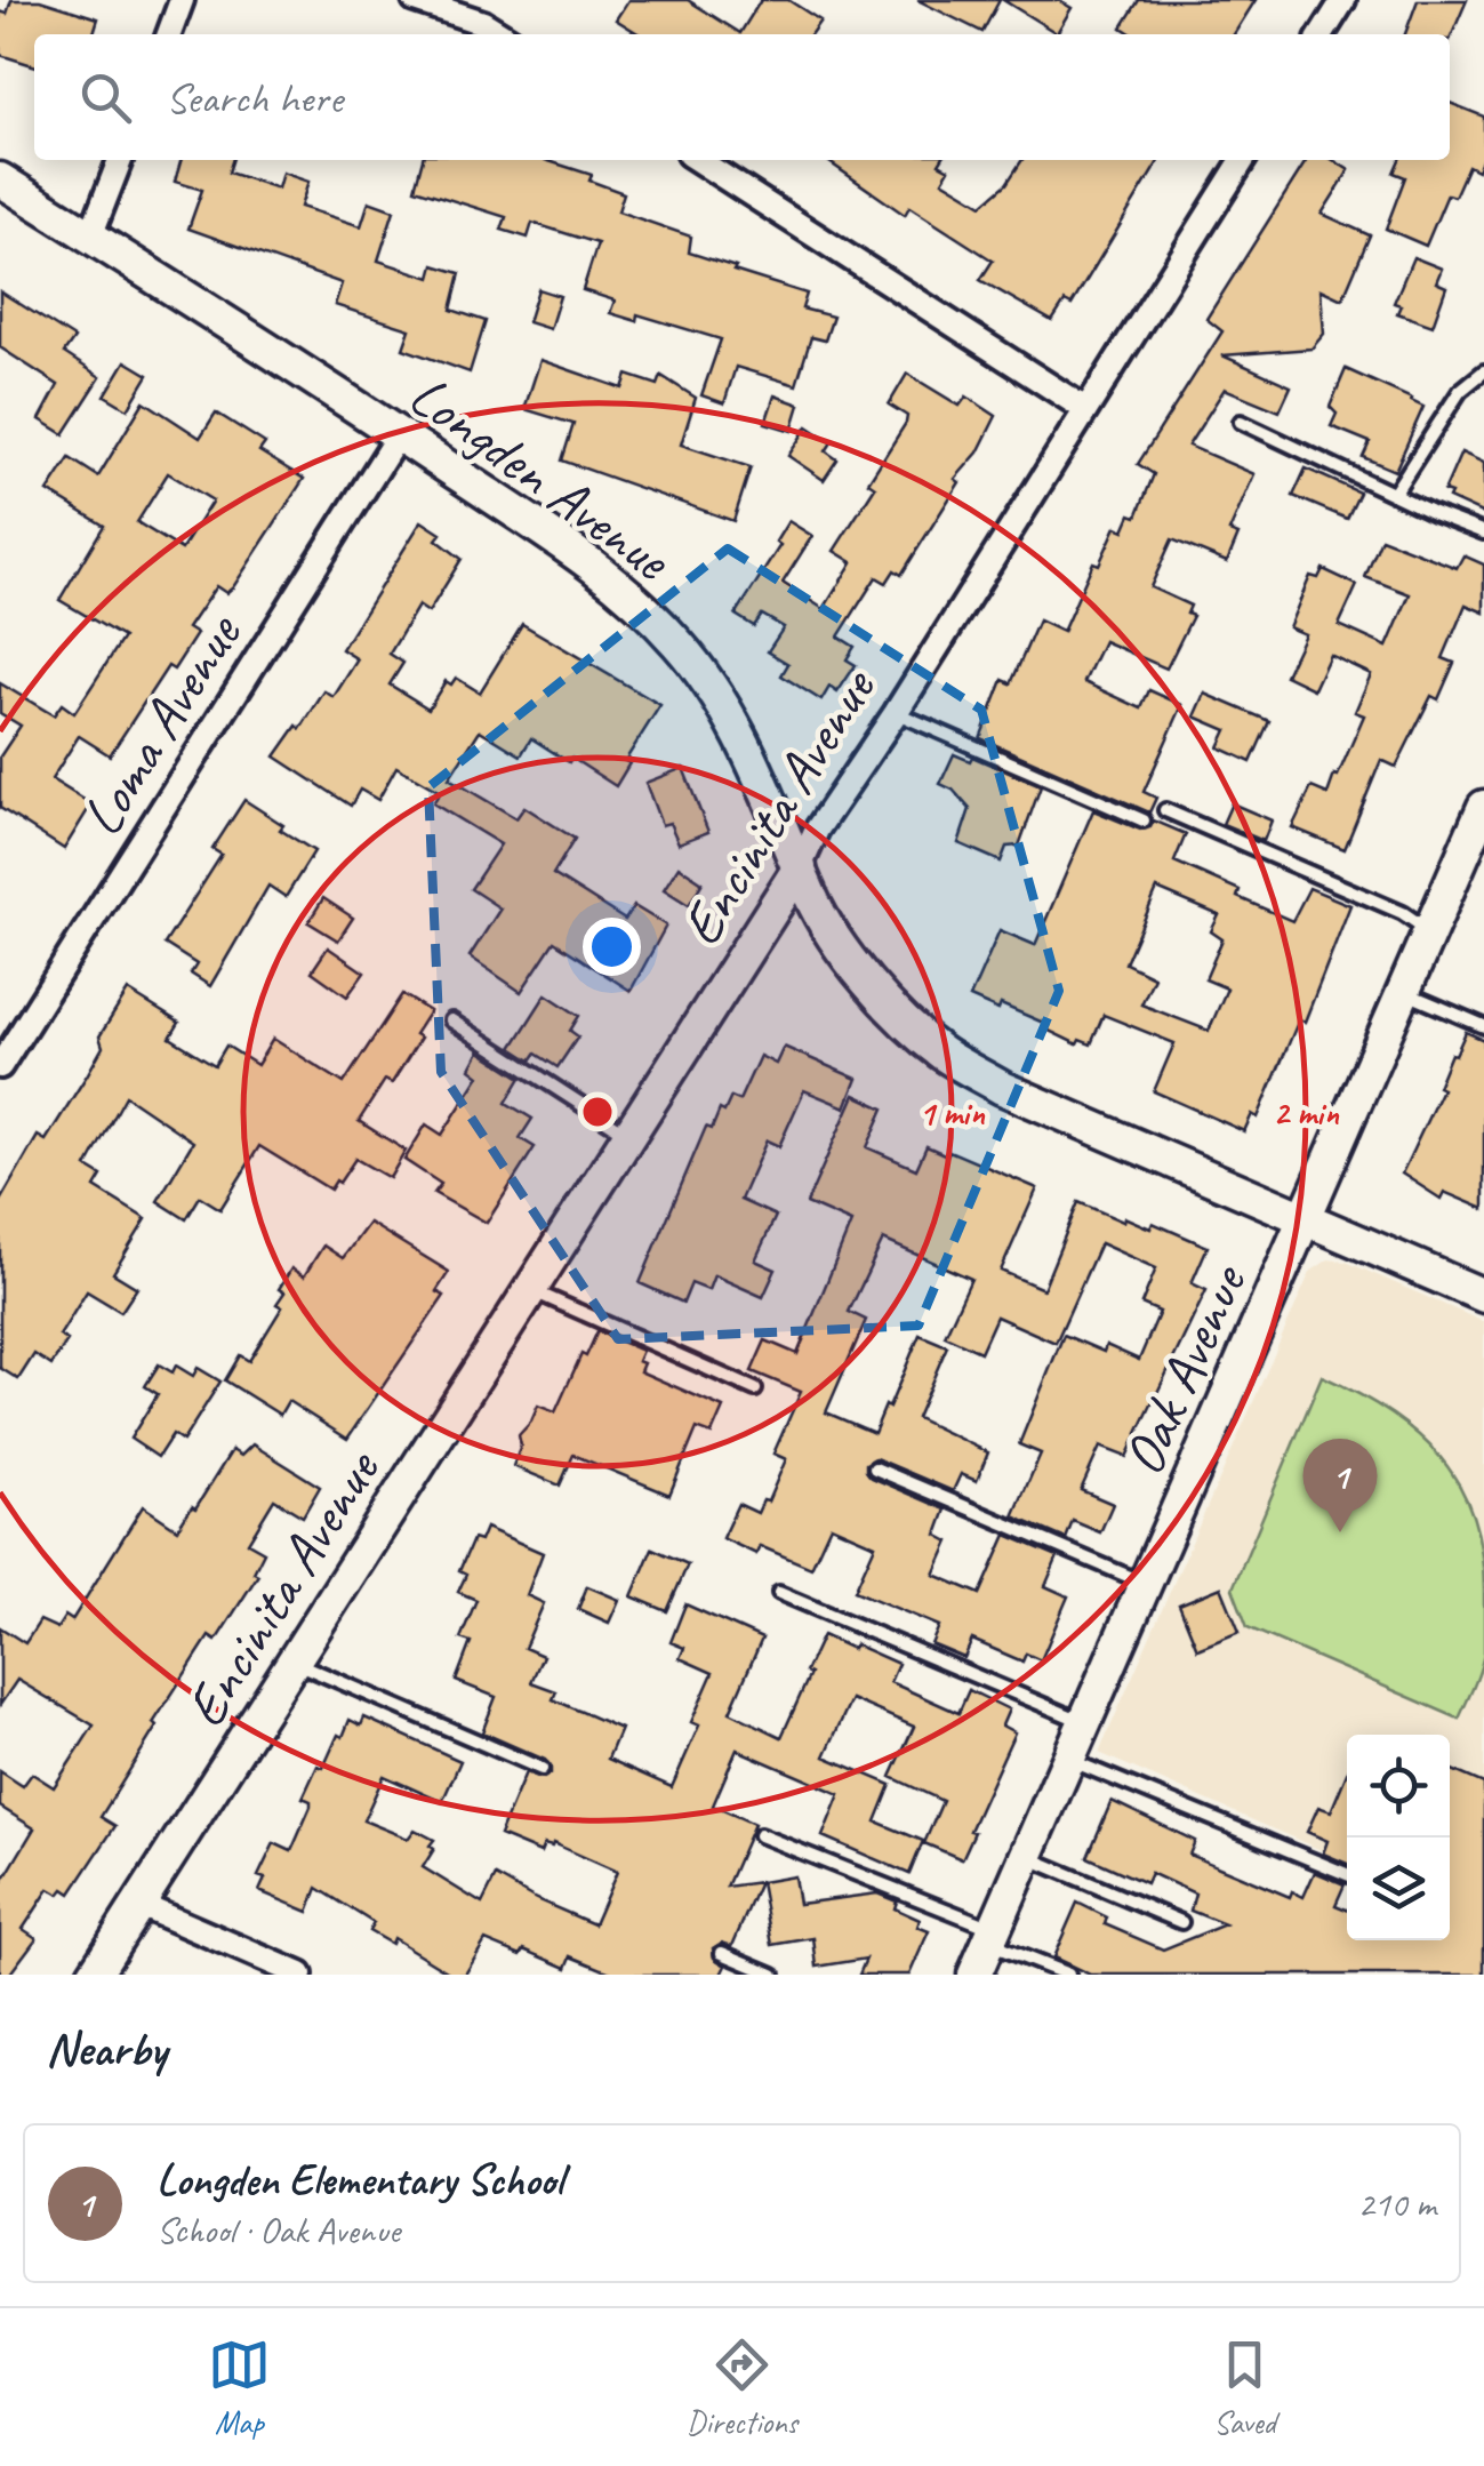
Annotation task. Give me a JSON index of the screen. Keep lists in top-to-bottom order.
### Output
{
  "streets": {
    "street": [
      "Longden Avenue",
      "Loma Avenue",
      "Encinita Avenue",
      "Oak Avenue"
    ]
  },
  "crossings": [
    ["Longden Avenue", "Loma Avenue"],
    ["Longden Avenue", "Encinita Avenue"],
    ["Longden Avenue", "Oak Avenue"]
  ],
  "page": {
    "search": "Search here",
    "pins": "1",
    "heading": "Nearby",
    "list": [
      {
        "mark": "1",
        "name": "Longden Elementary School",
        "note": "School · Oak Avenue",
        "value": "210 m"
      }
    ],
    "nav": ["Map", "Directions", "Saved"]
  },
  "rings": ["1 min", "2 min"]
}
